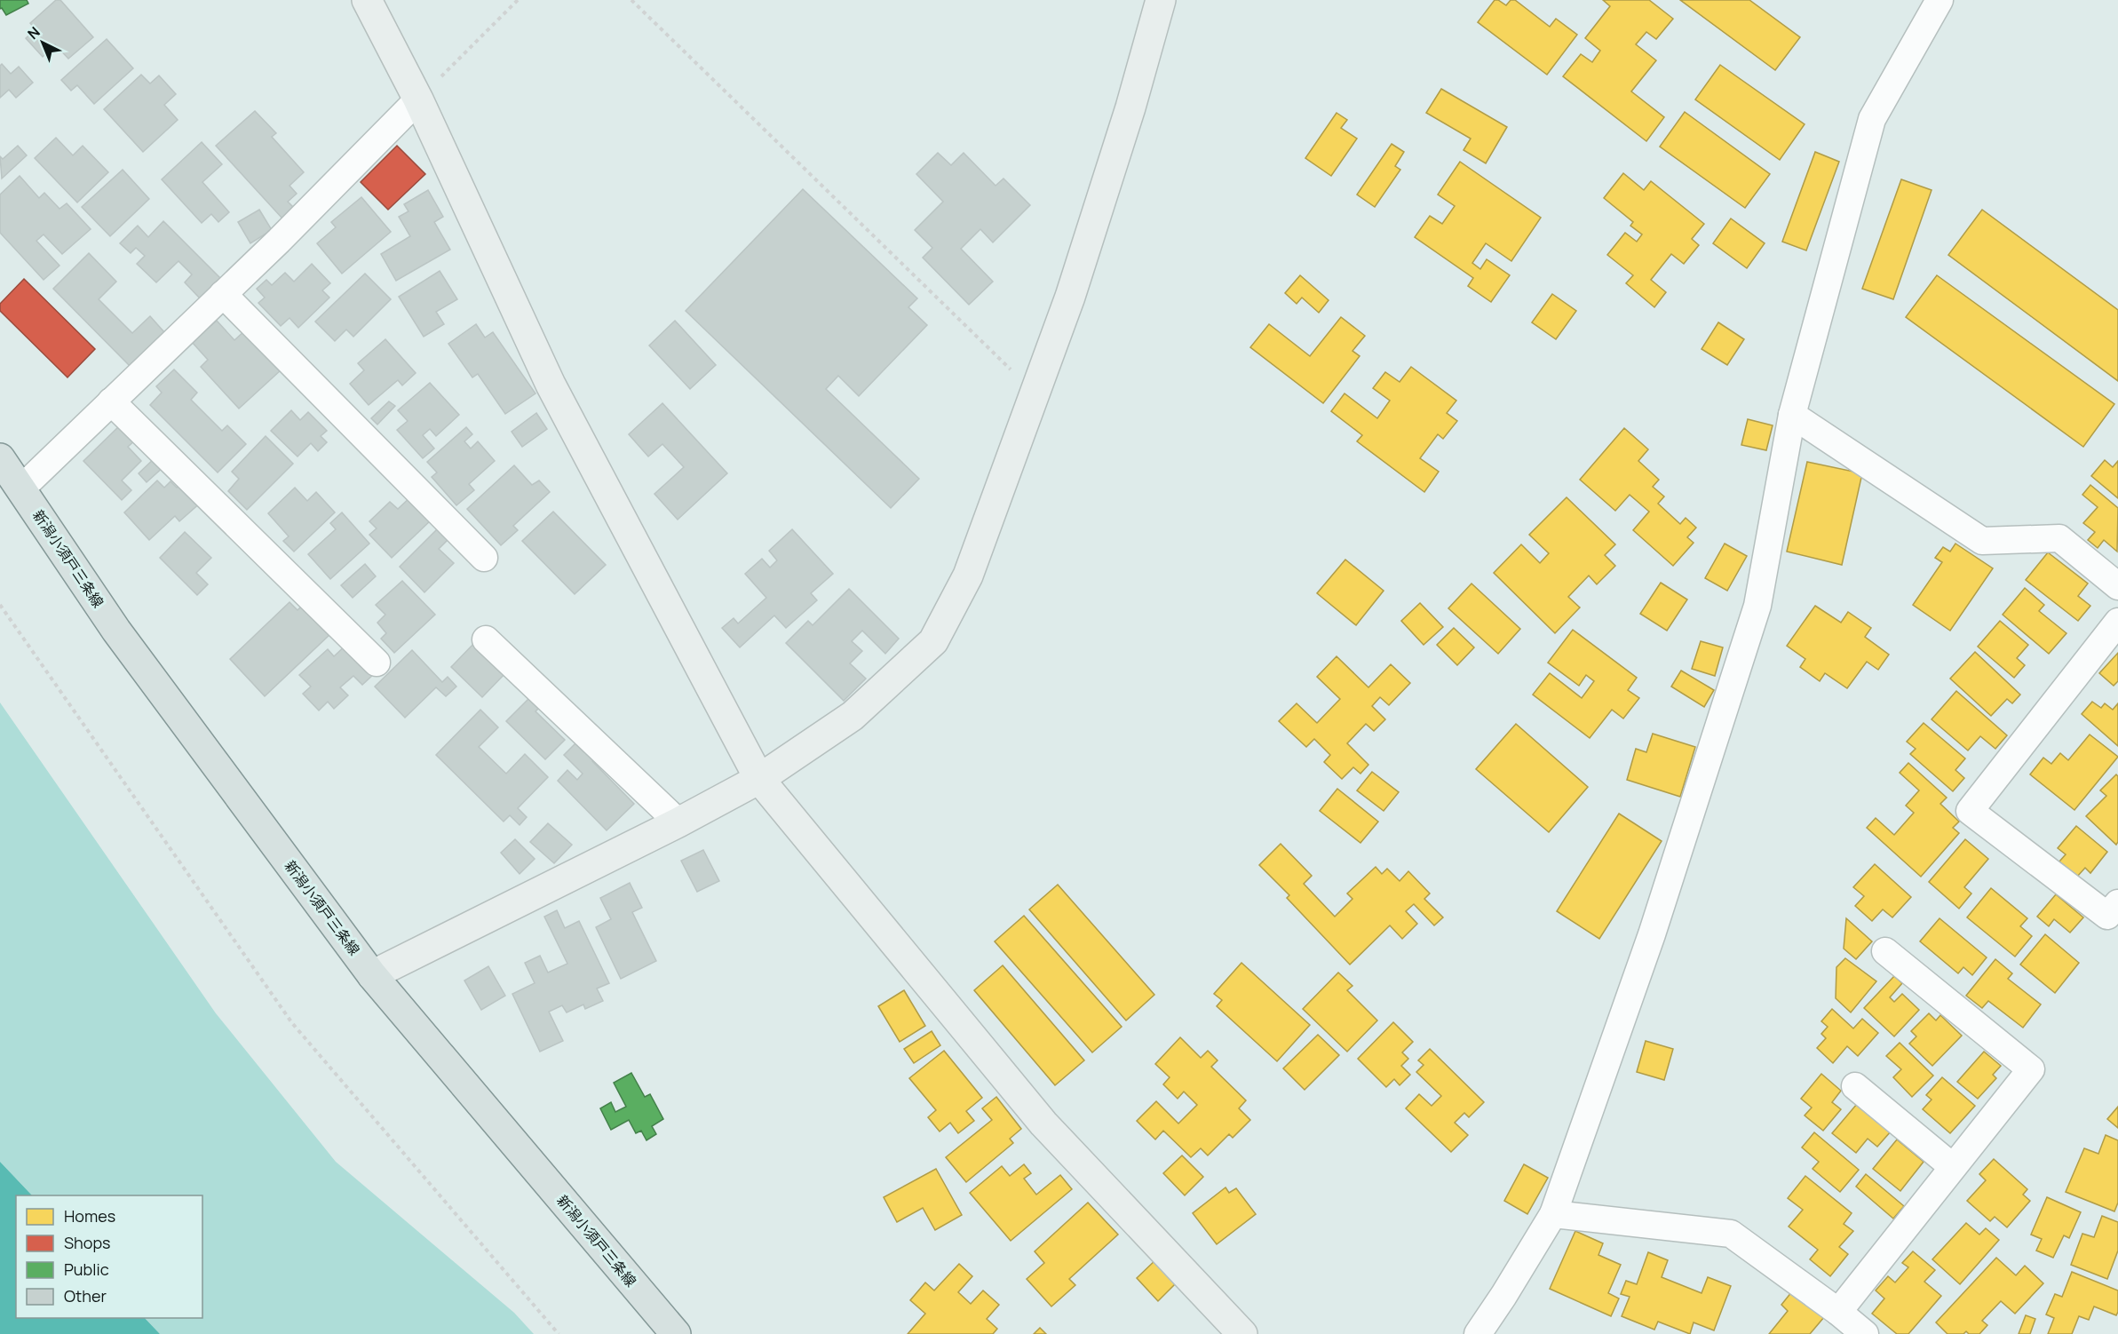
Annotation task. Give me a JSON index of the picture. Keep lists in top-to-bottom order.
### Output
{
  "streets": {
    "main road": ["新潟小須戸三条線"]
  },
  "legend": [
    "Homes",
    "Shops",
    "Public",
    "Other"
  ],
  "north": "top left"
}
